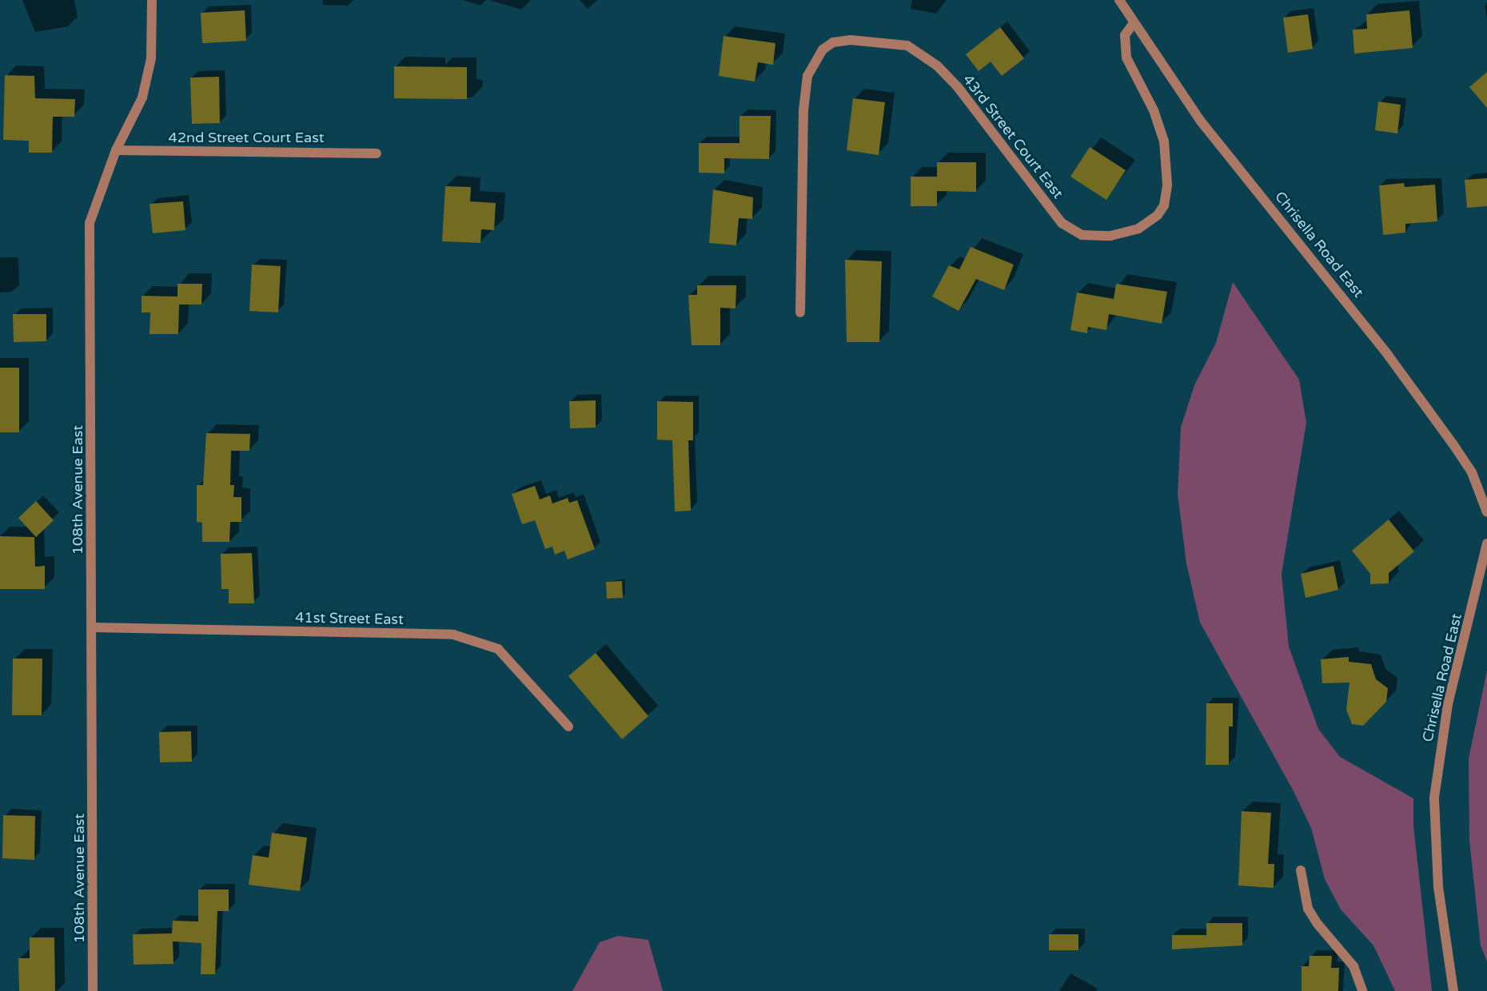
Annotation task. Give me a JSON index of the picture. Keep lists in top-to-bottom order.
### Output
{
  "streets": {
    "street": [
      "43rd Street Court East",
      "42nd Street Court East",
      "Chrisella Road East",
      "108th Avenue East",
      "41st Street East"
    ]
  },
  "crossings": [
    ["43rd Street Court East", "Chrisella Road East"],
    ["42nd Street Court East", "108th Avenue East"],
    ["108th Avenue East", "41st Street East"]
  ]
}
